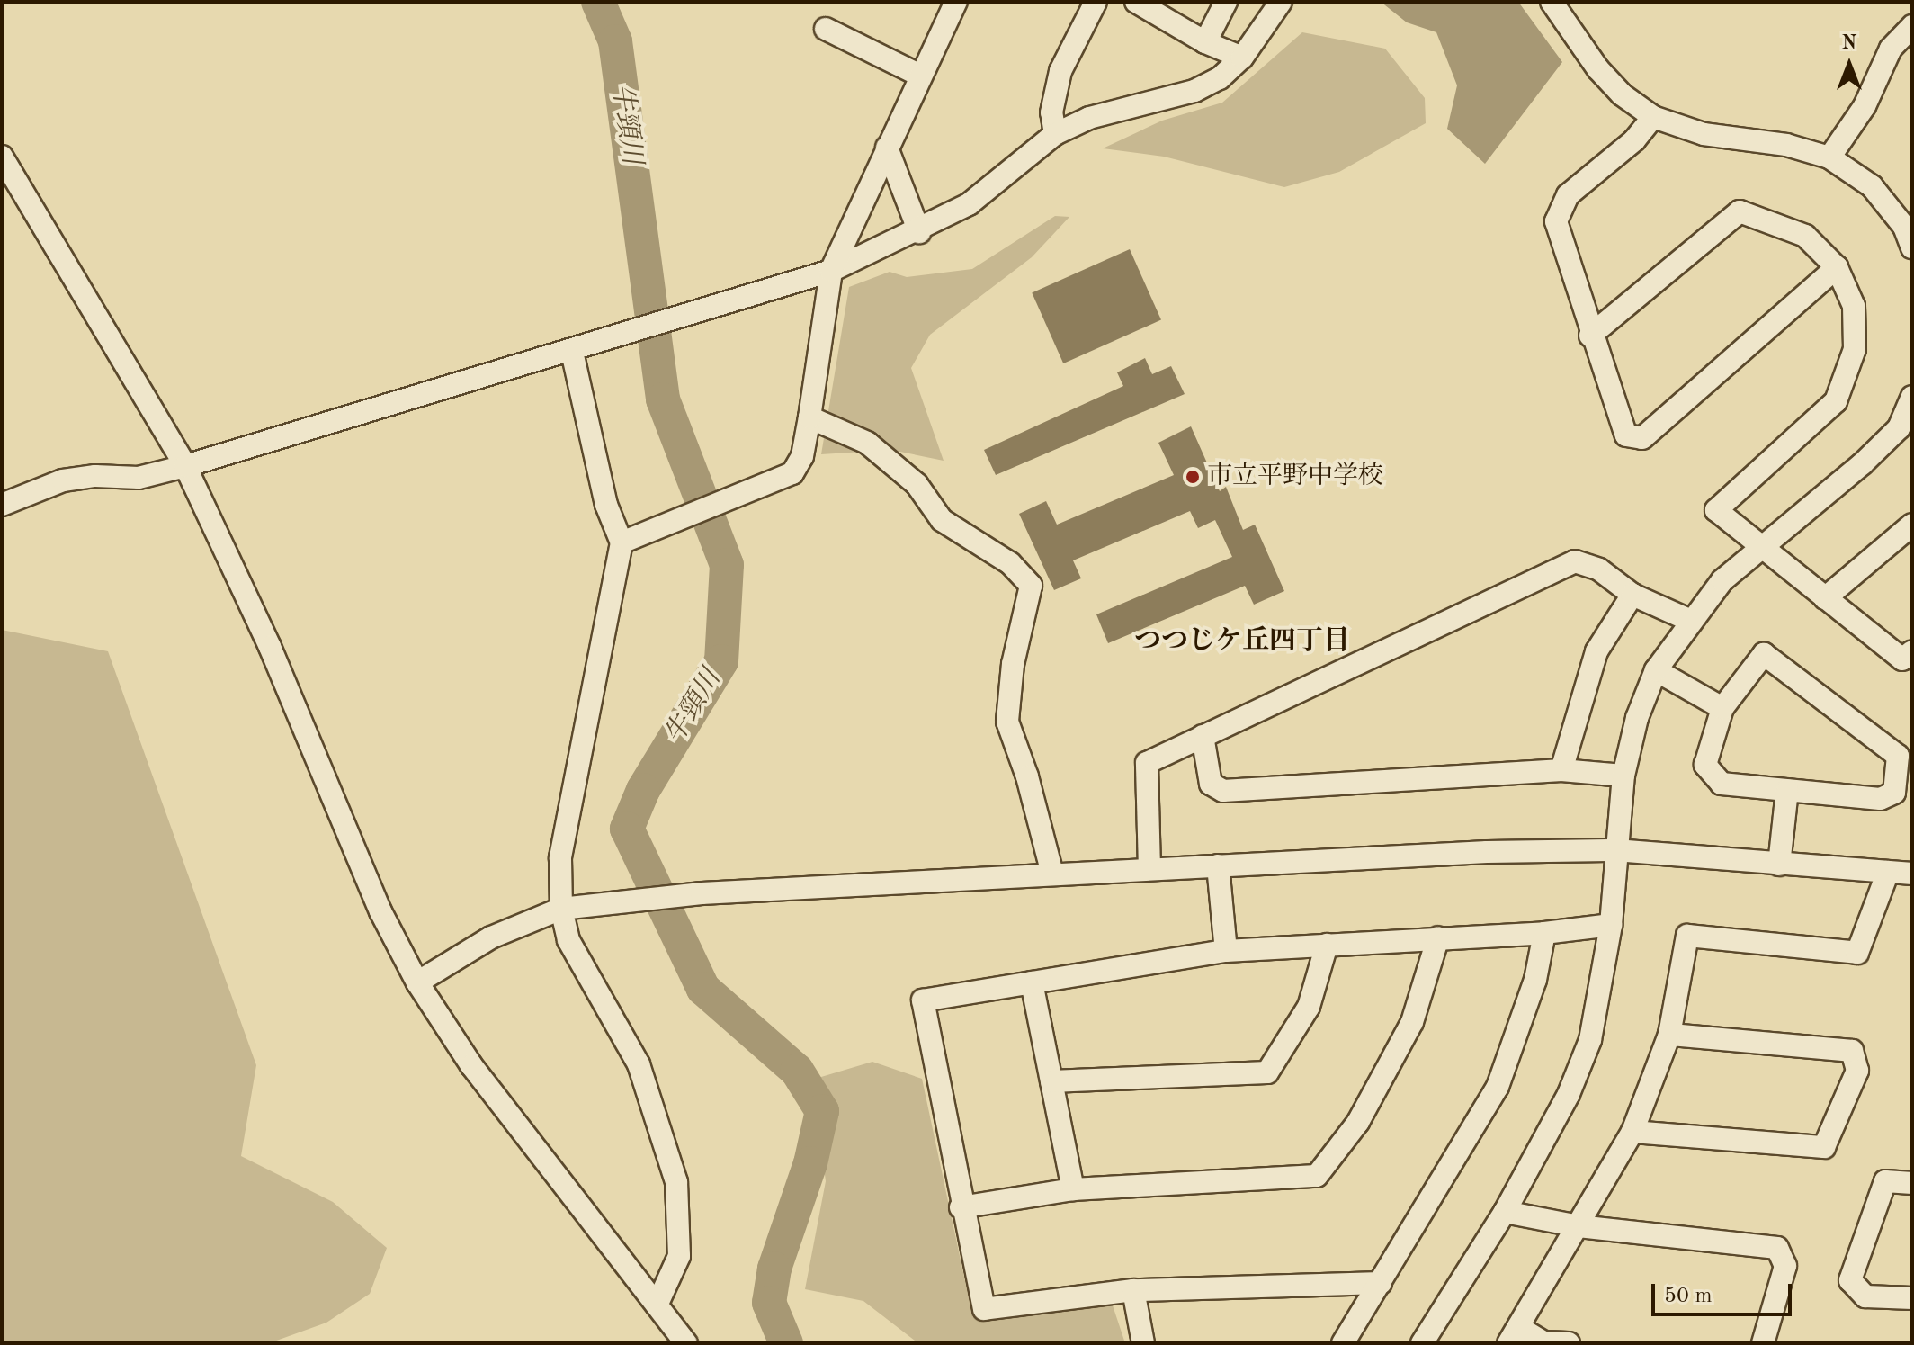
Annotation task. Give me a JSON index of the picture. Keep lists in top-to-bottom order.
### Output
{
  "districts": ["つつじケ丘四丁目"],
  "water": ["牛頸川"],
  "places": ["市立平野中学校"],
  "scale_bar": "50 m",
  "north": "top"
}
